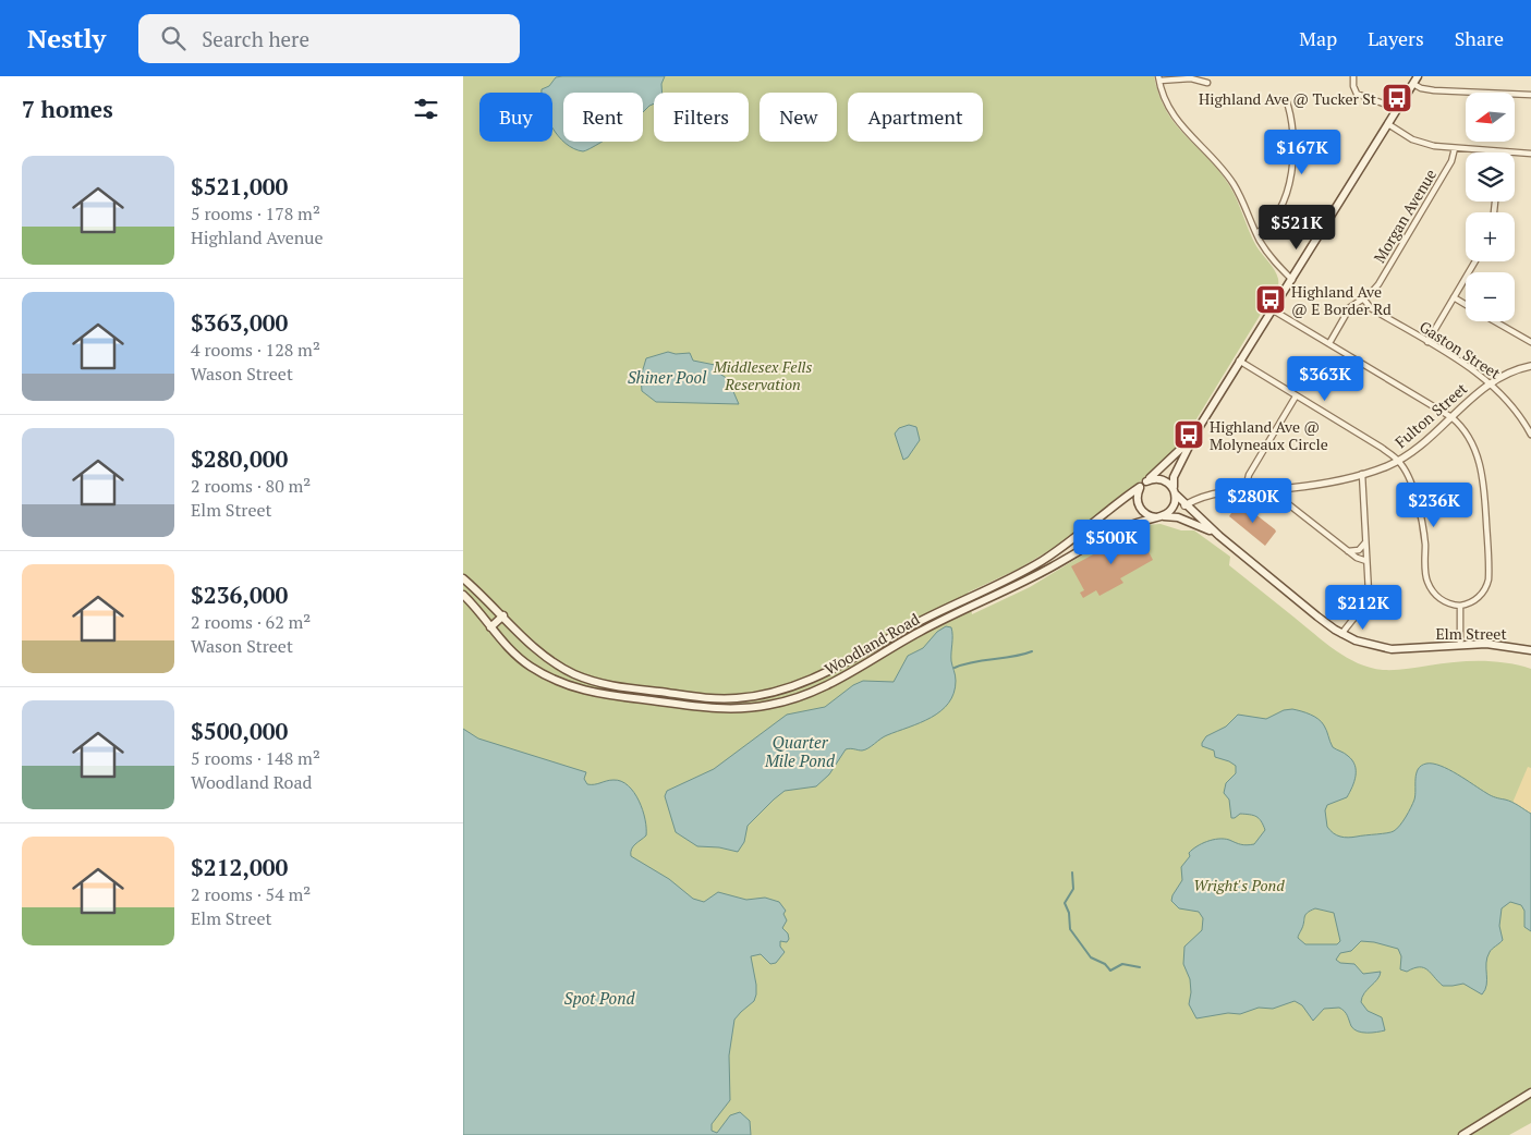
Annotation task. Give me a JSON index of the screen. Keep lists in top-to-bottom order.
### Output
{
  "streets": {
    "main road": ["Elm Street", "Woodland Road"],
    "street": ["Morgan Avenue", "Gaston Street", "Fulton Street"]
  },
  "crossings": [
    ["Morgan Avenue", "Gaston Street"],
    ["Gaston Street", "Fulton Street"],
    ["Fulton Street", "Elm Street"],
    ["Elm Street", "Woodland Road"]
  ],
  "water": ["Shiner Pool", "Quarter Mile Pond", "Spot Pond"],
  "parks": ["Middlesex Fells Reservation", "Wright's Pond"],
  "places": {
    "bus stop": ["Highland Ave @ Tucker St", "Highland Ave @ E Border Rd", "Highland Ave @ Molyneaux Circle"]
  },
  "north": "left",
  "page": {
    "header": "Nestly",
    "search": "Search here",
    "nav": ["Map", "Layers", "Share"],
    "heading": "7 homes",
    "map_buttons": ["+", "−"],
    "chip": [
      "Buy",
      "Rent",
      "Filters",
      "New",
      "Apartment"
    ],
    "price": [
      "$167K",
      "$521K",
      "$363K",
      "$280K",
      "$236K",
      "$500K",
      "$212K"
    ],
    "list": [
      {
        "name": "$521,000",
        "note": "5 rooms · 178 m² · Highland Avenue"
      },
      {
        "name": "$363,000",
        "note": "4 rooms · 128 m² · Wason Street"
      },
      {
        "name": "$280,000",
        "note": "2 rooms · 80 m² · Elm Street"
      },
      {
        "name": "$236,000",
        "note": "2 rooms · 62 m² · Wason Street"
      },
      {
        "name": "$500,000",
        "note": "5 rooms · 148 m² · Woodland Road"
      },
      {
        "name": "$212,000",
        "note": "2 rooms · 54 m² · Elm Street"
      }
    ]
  }
}
